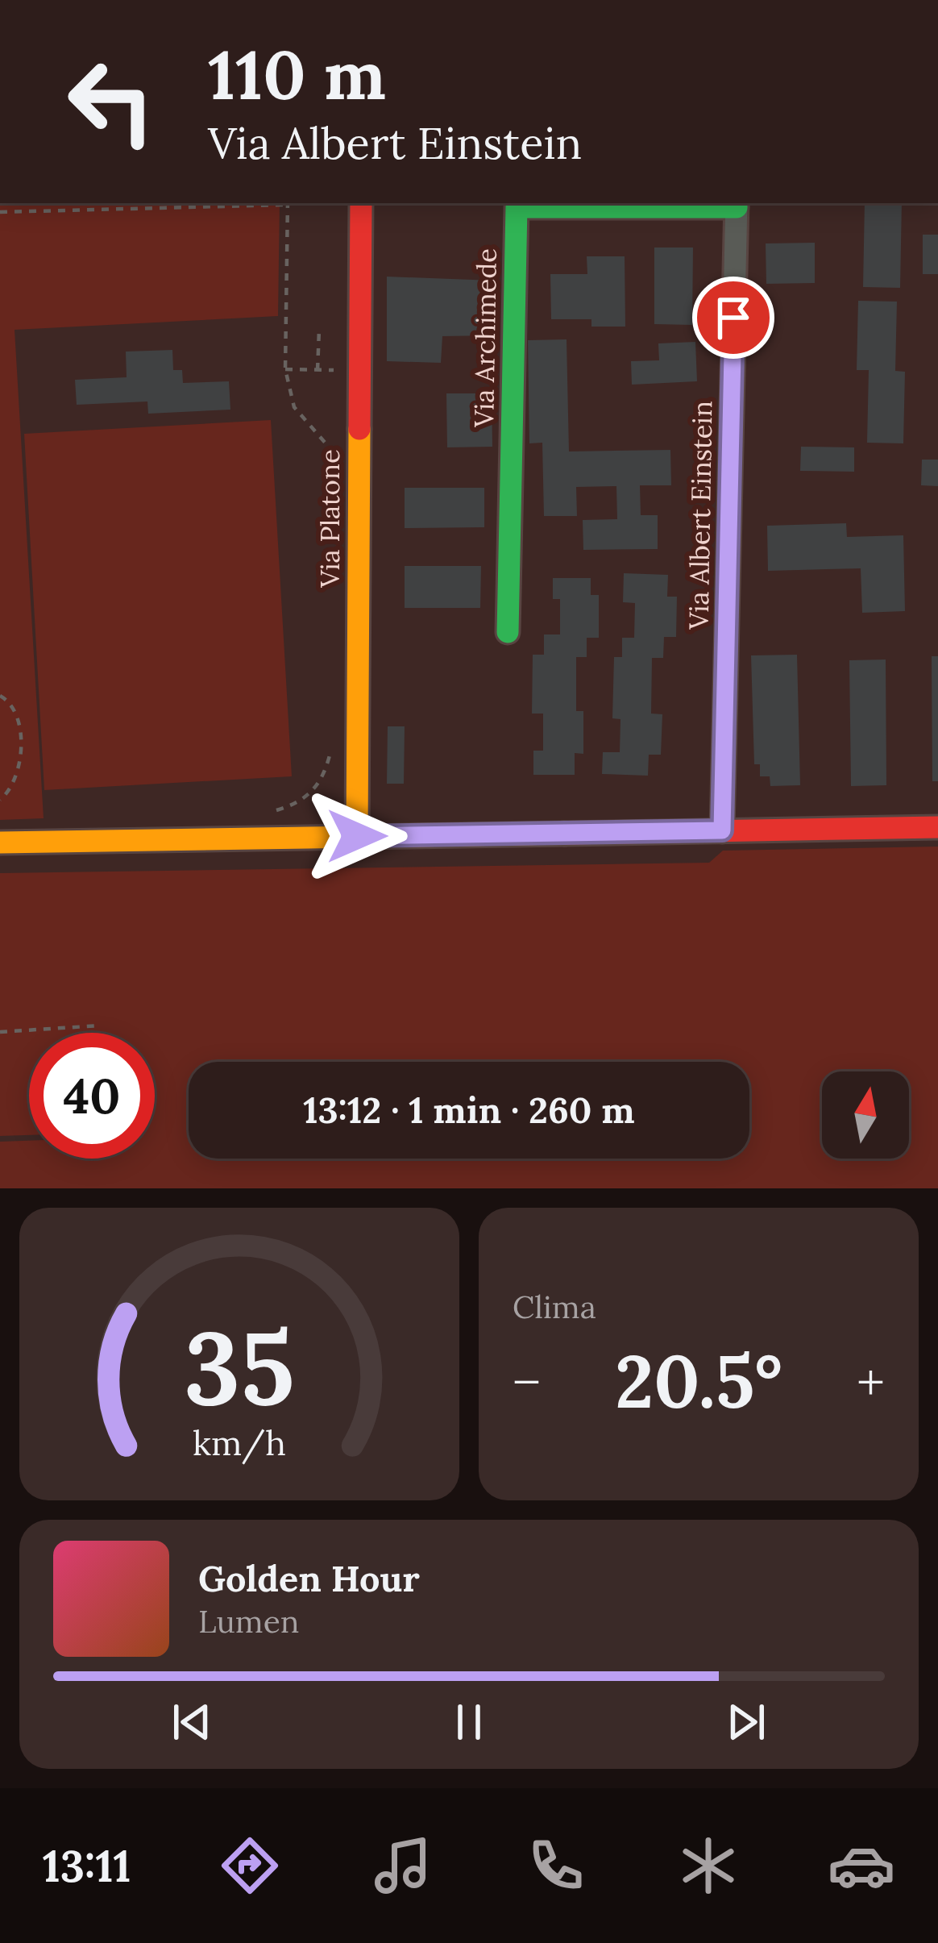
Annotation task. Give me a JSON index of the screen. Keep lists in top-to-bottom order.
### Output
{
  "streets": {
    "street": ["Via Archimede", "Via Albert Einstein", "Via Platone"]
  },
  "crossings": [
    ["Via Archimede", "Via Albert Einstein"]
  ],
  "north": "top",
  "page": {
    "turn": ["110 m", "Via Albert Einstein"],
    "limit": "40",
    "trip": "13:12 · 1 min · 260 m",
    "tile": "Clima",
    "heat": ["−", "20.5°", "+"],
    "song": ["Golden Hour", "Lumen"],
    "tabs": "13:11",
    "gauge": ["35", "km/h"]
  }
}
